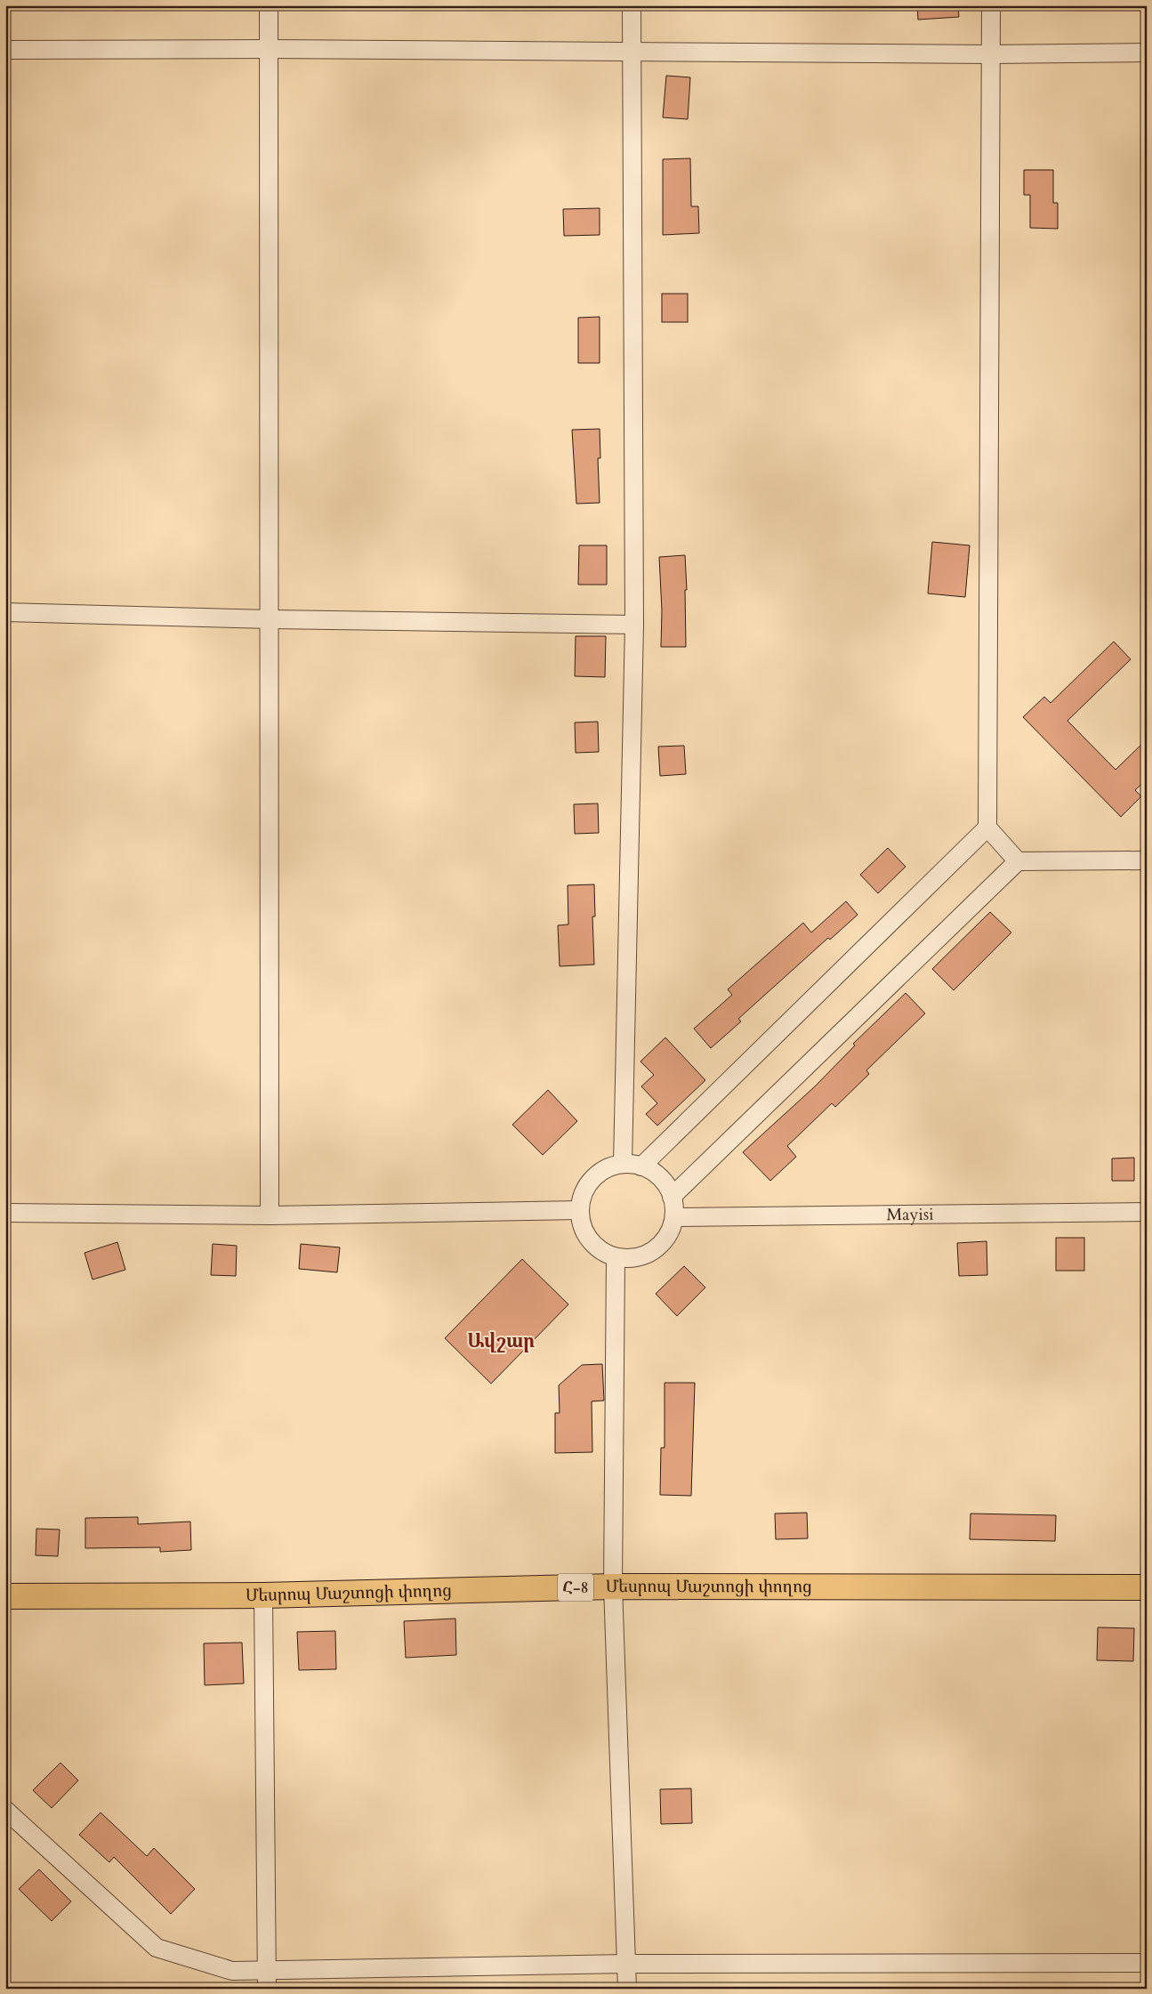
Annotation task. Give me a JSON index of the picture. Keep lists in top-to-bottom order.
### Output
{
  "streets": {
    "main road": ["Հ-8", "Մեսրոպ Մաշտոցի փողոց"],
    "street": ["Mayisi"]
  },
  "districts": ["Ավշար"]
}
